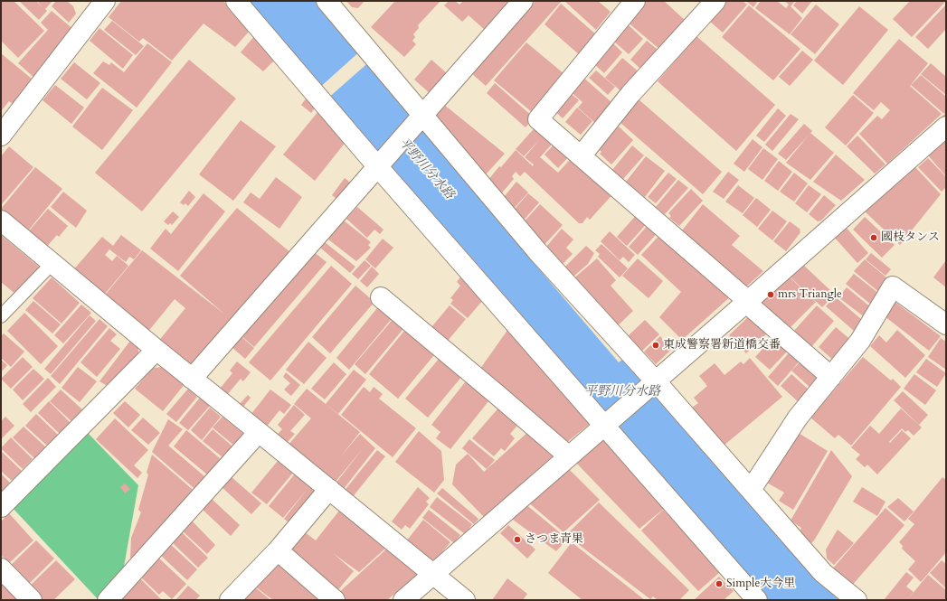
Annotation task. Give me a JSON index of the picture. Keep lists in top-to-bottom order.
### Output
{
  "water": ["平野川分水路"],
  "places": [
    "國枝タンス",
    "mrs Triangle",
    "東成警察署新道橋交番",
    "さつま青果",
    "Simple大今里"
  ]
}
